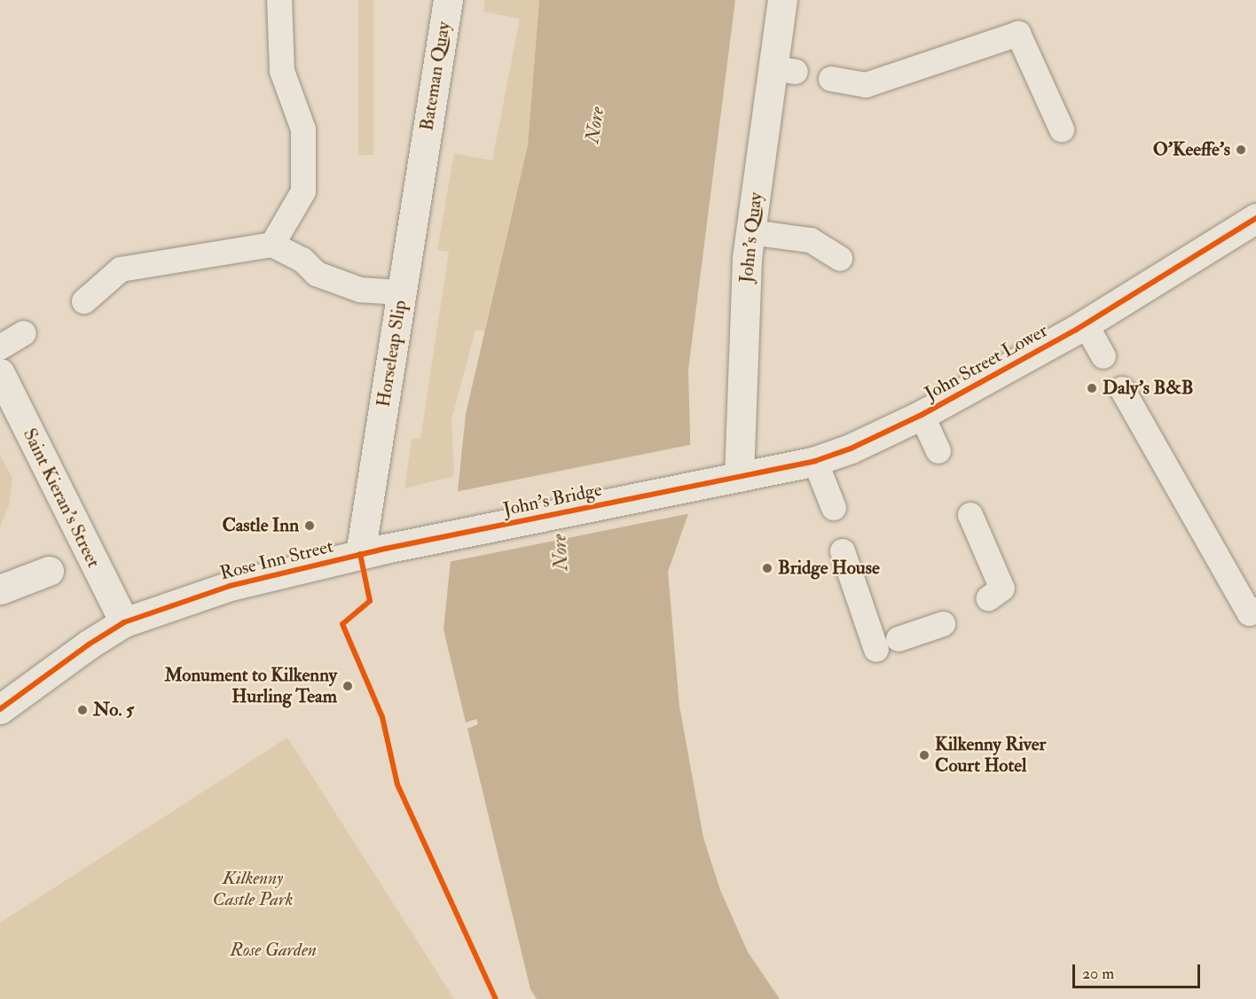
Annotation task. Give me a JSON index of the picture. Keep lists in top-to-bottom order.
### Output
{
  "streets": {
    "street": [
      "Bateman Quay",
      "John's Quay",
      "Horseleap Slip",
      "John Street Lower",
      "Saint Kieran's Street",
      "John's Bridge",
      "Rose Inn Street"
    ]
  },
  "crossings": [
    ["Bateman Quay", "Horseleap Slip"],
    ["John's Quay", "John Street Lower"],
    ["Horseleap Slip", "Rose Inn Street"],
    ["John Street Lower", "John's Bridge"],
    ["Saint Kieran's Street", "Rose Inn Street"],
    ["John's Bridge", "Rose Inn Street"]
  ],
  "water": ["Nore"],
  "parks": ["Kilkenny Castle Park", "Rose Garden"],
  "places": [
    "O'Keeffe's",
    "Daly's B&B",
    "Castle Inn",
    "Bridge House",
    "Monument to Kilkenny Hurling Team",
    "No. 5",
    "Kilkenny River Court Hotel"
  ],
  "scale_bar": "20 m"
}
